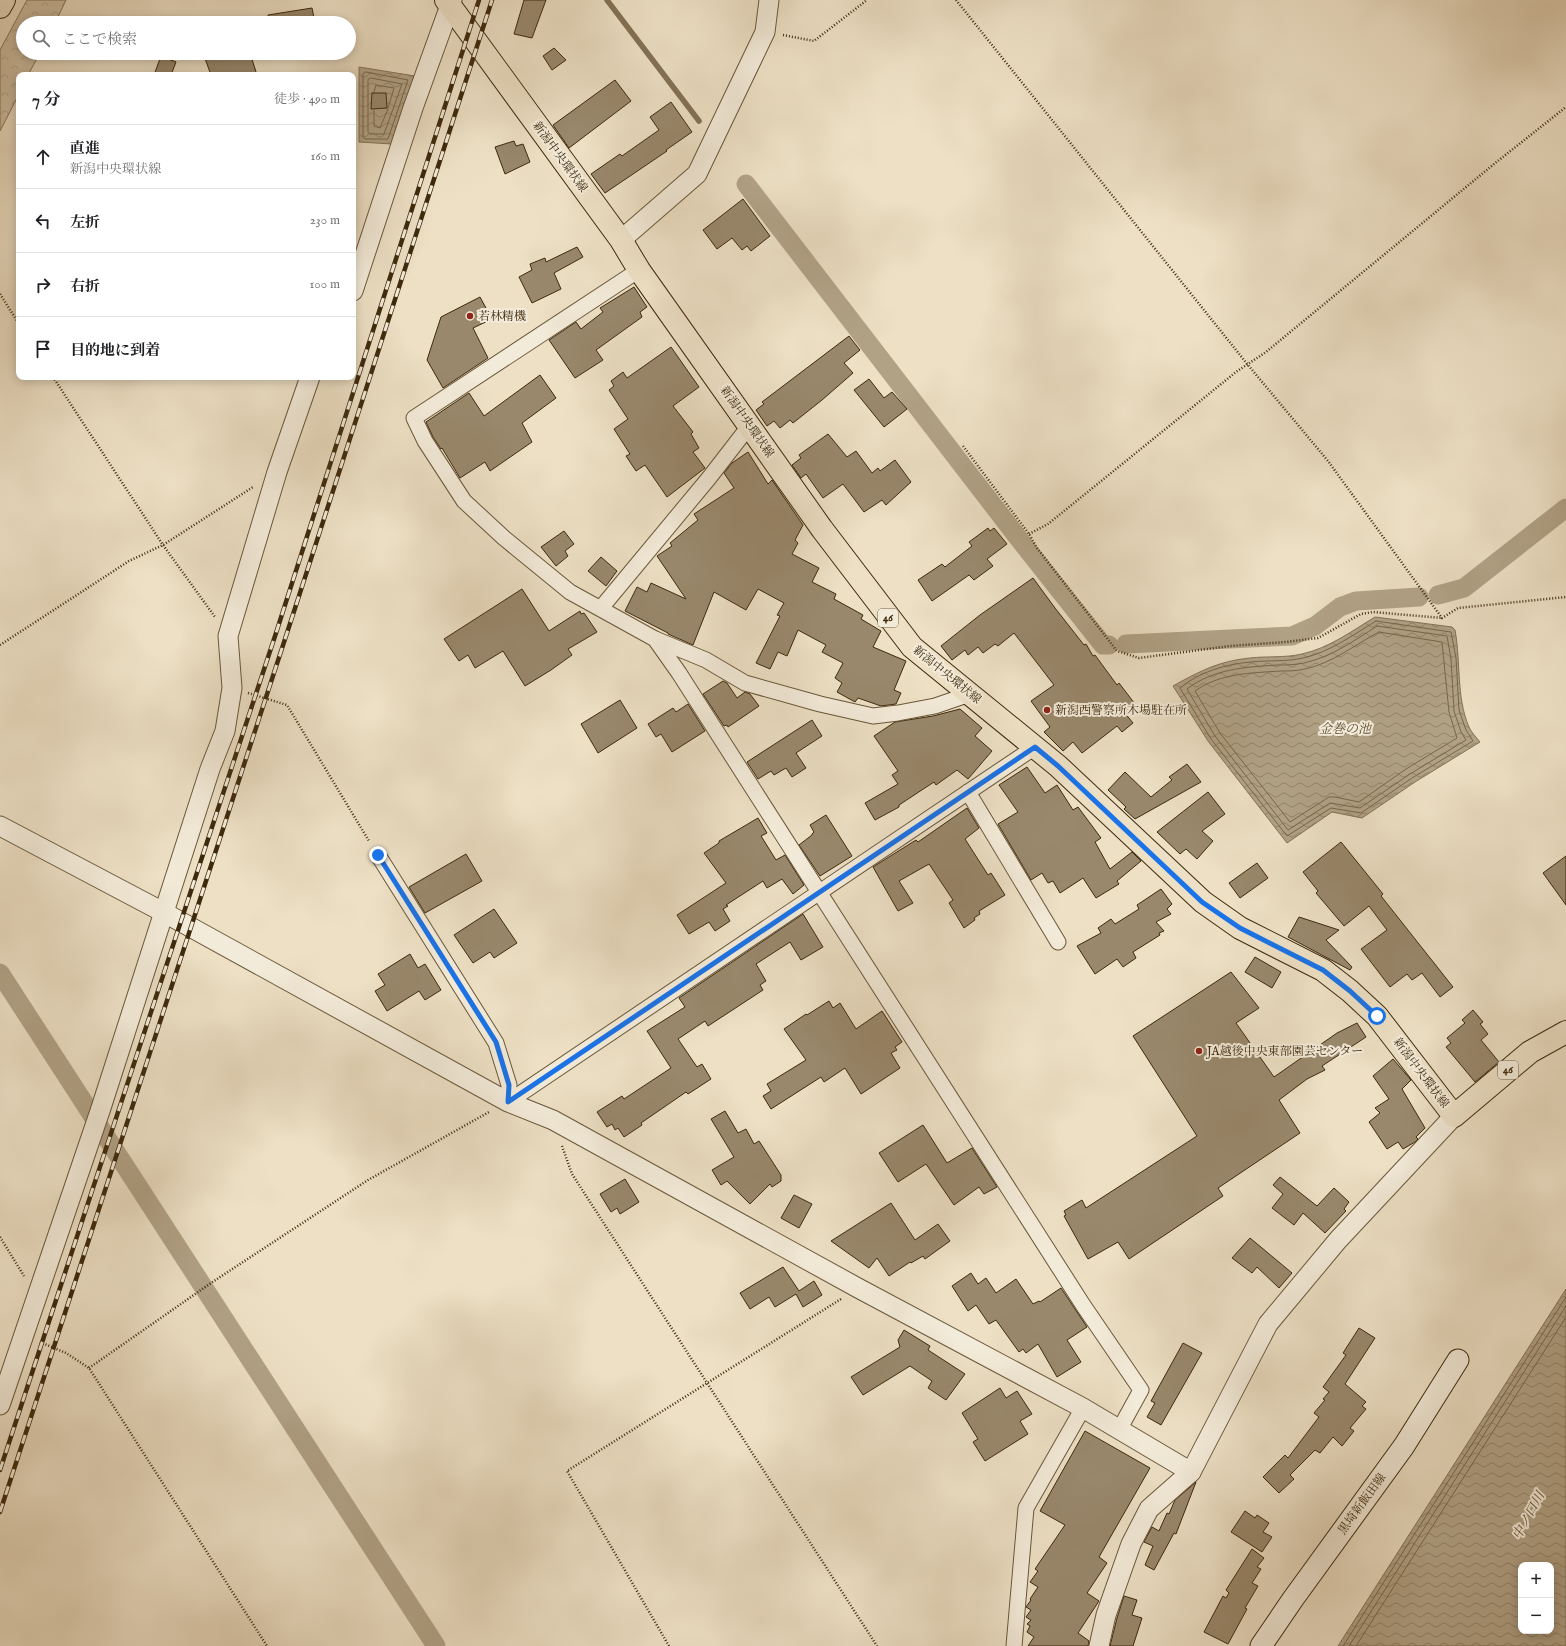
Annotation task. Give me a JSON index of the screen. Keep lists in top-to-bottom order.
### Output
{
  "streets": {
    "main road": ["新潟中央環状線", "46", "黒埼新飯田線"]
  },
  "water": ["金巻の池", "中ノ口川"],
  "places": ["若林精機", "新潟西警察所木場駐在所", "JA越後中央東部園芸センター"],
  "page": {
    "search": "ここで検索",
    "heading": ["7 分", "徒歩 · 490 m"],
    "list": [
      ["直進", "新潟中央環状線", "160 m"],
      ["左折", "230 m"],
      ["右折", "100 m"],
      "目的地に到着"
    ],
    "map_buttons": ["+", "−"]
  }
}
